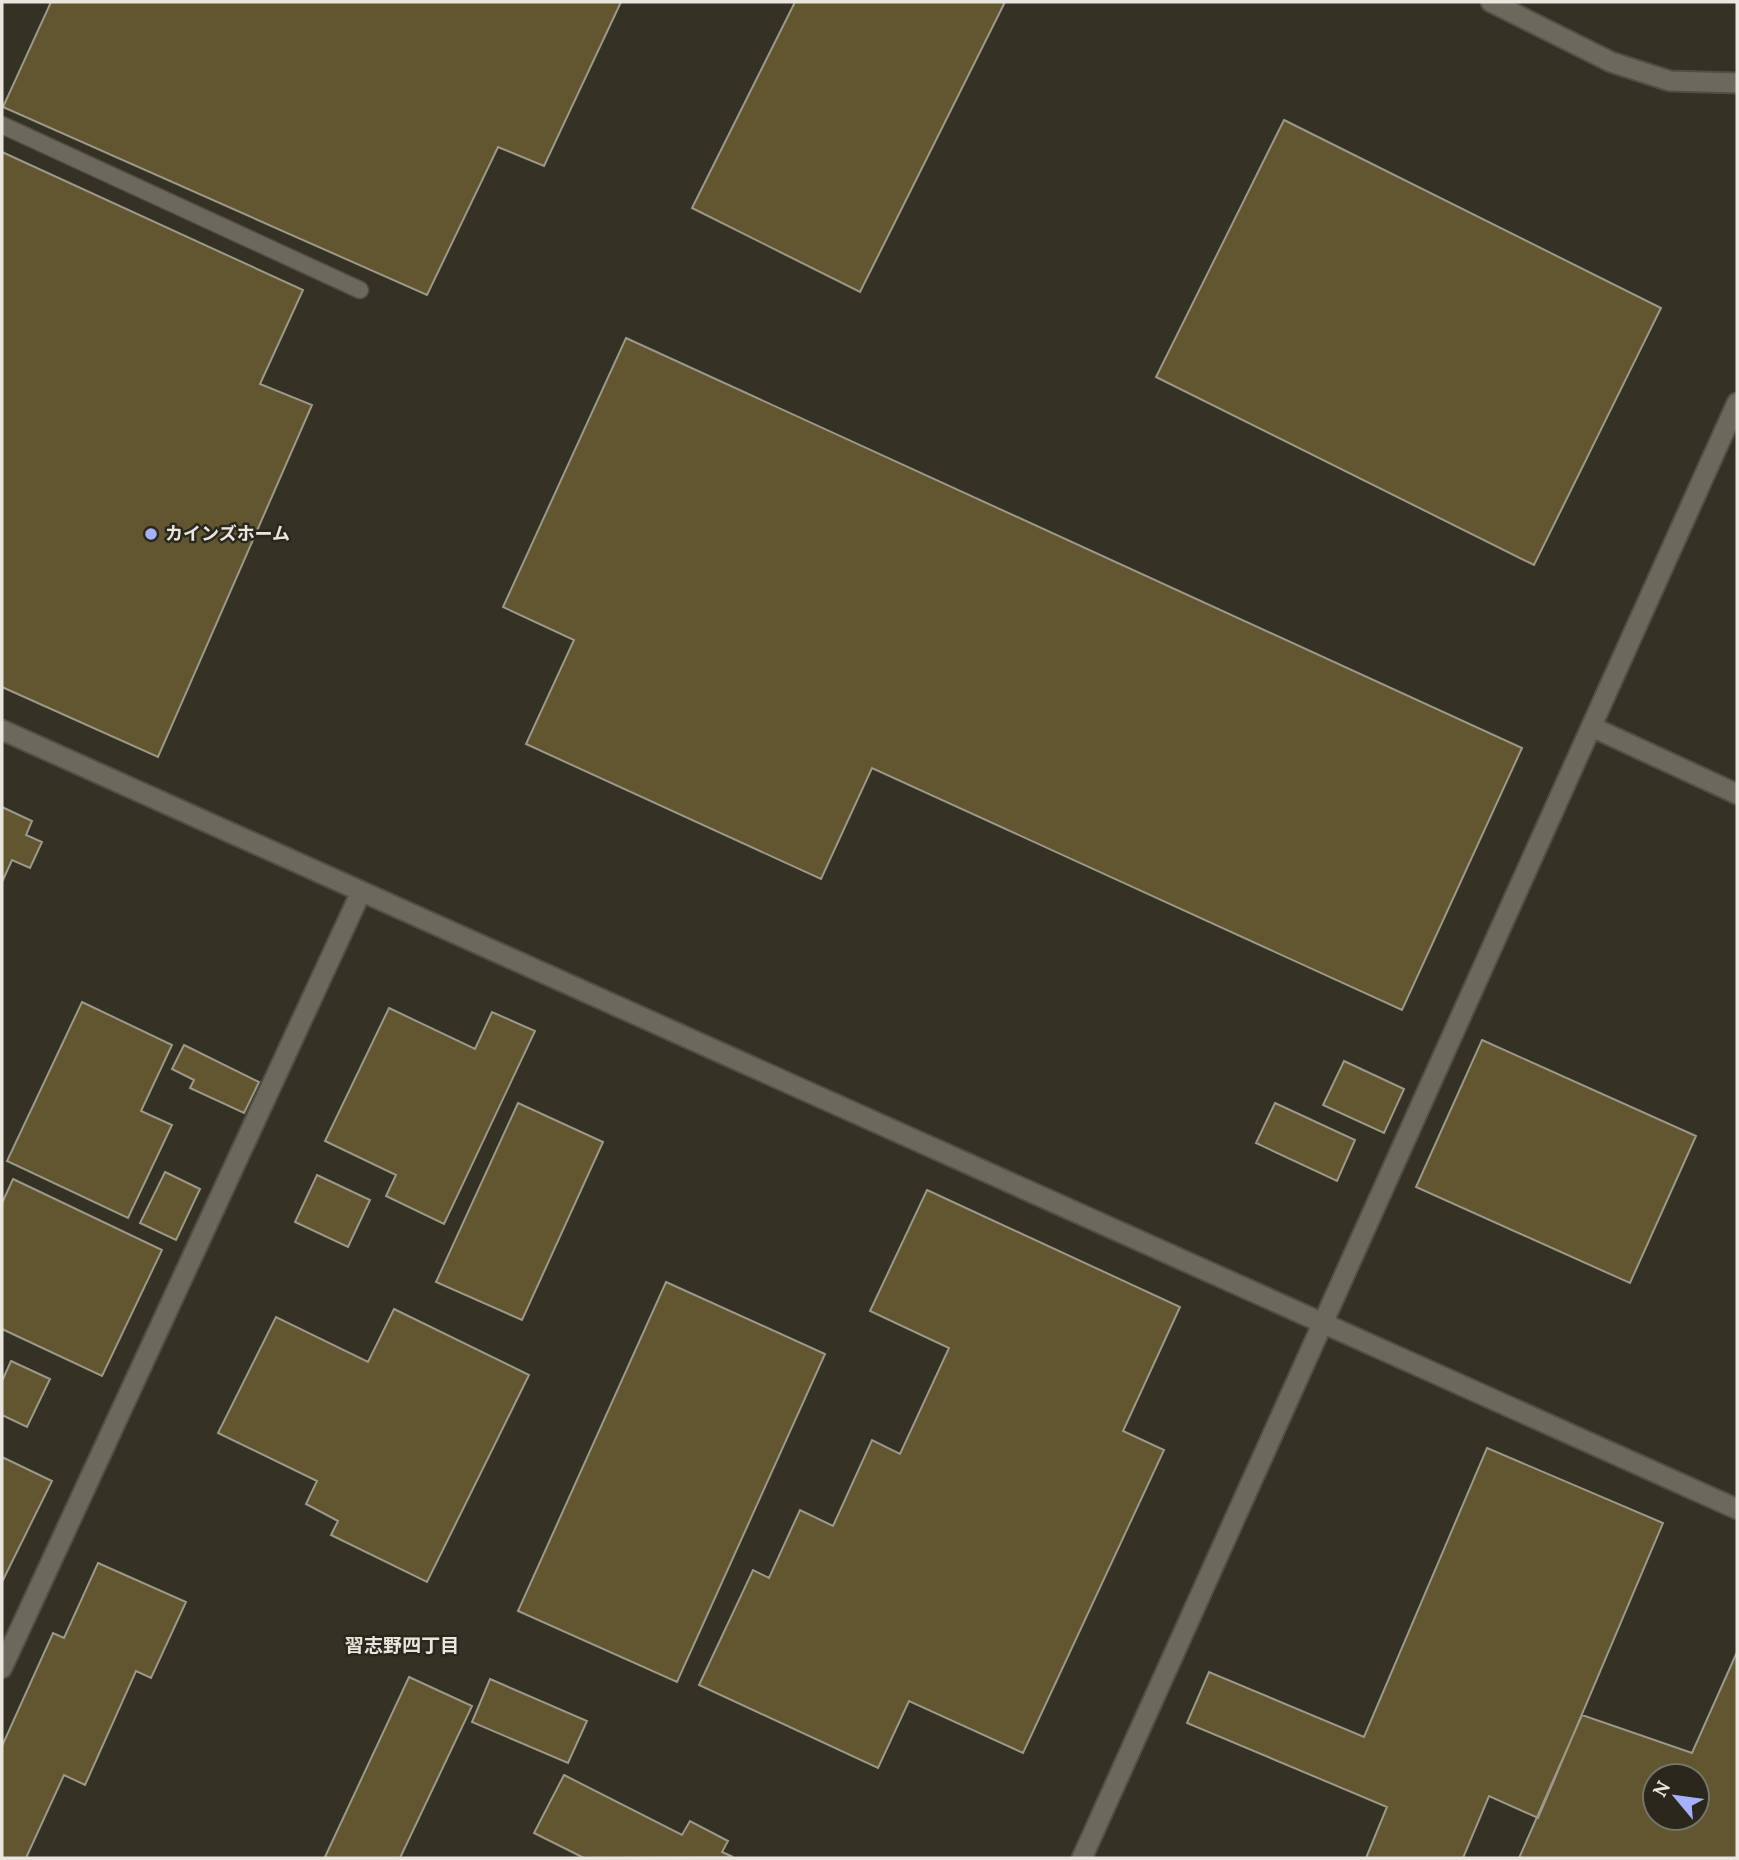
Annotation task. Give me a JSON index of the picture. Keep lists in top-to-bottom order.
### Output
{
  "districts": ["習志野四丁目"],
  "places": ["カインズホーム"],
  "north": "top left"
}
